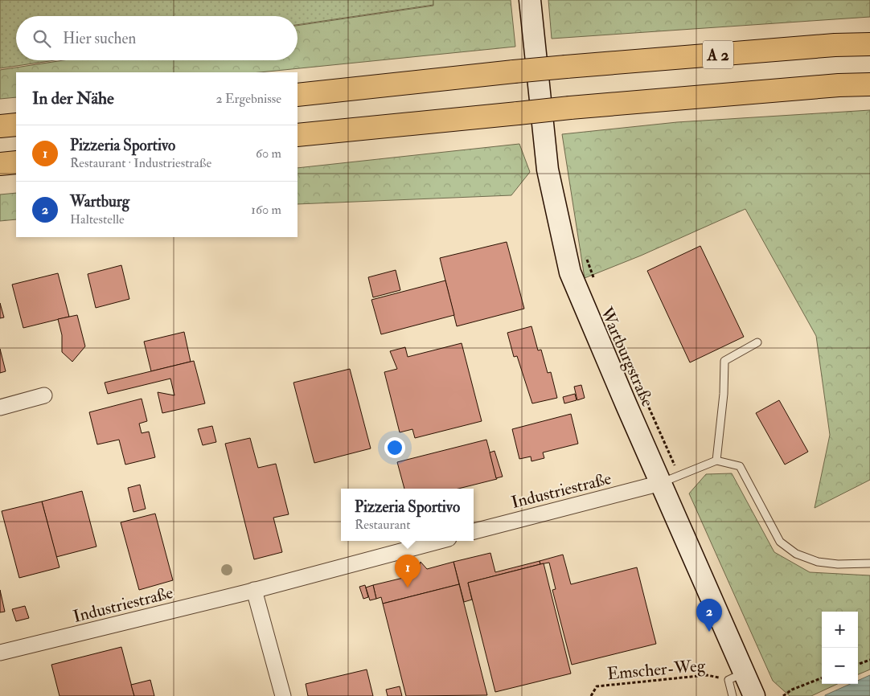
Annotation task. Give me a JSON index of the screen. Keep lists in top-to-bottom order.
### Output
{
  "streets": {
    "highway": ["A 2"],
    "main road": ["Wartburgstraße"],
    "street": ["Industriestraße"],
    "path": ["Emscher-Weg"]
  },
  "crossings": [
    ["Wartburgstraße", "Industriestraße"],
    ["Wartburgstraße", "Emscher-Weg"]
  ],
  "page": {
    "search": "Hier suchen",
    "heading": ["In der Nähe", "2 Ergebnisse"],
    "list": [
      {
        "mark": "1",
        "name": "Pizzeria Sportivo",
        "note": "Restaurant · Industriestraße",
        "value": "60 m"
      },
      {
        "mark": "2",
        "name": "Wartburg",
        "note": "Haltestelle",
        "value": "160 m"
      }
    ],
    "popup": ["Pizzeria Sportivo", "Restaurant"],
    "pins": ["1", "2"],
    "map_buttons": ["+", "−"]
  }
}
